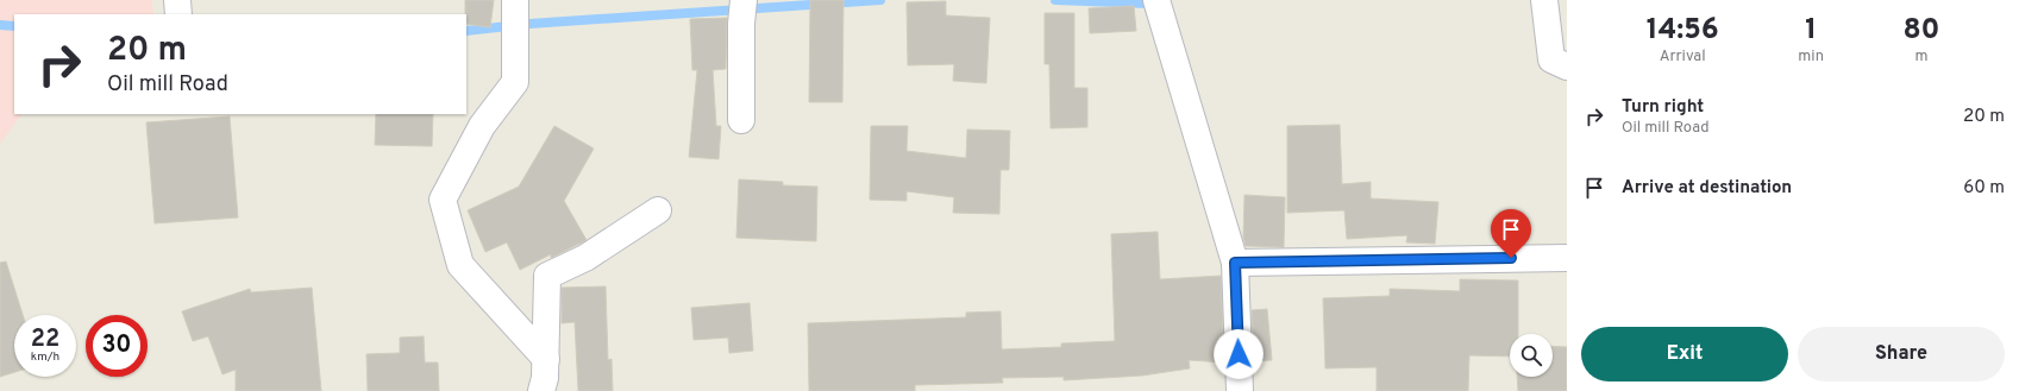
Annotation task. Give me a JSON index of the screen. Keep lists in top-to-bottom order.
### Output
{
  "page": {
    "eta": [
      "14:56",
      "Arrival",
      "1",
      "min",
      "80",
      "m"
    ],
    "turn": ["20 m", "Oil mill Road"],
    "list": [
      {
        "name": "Turn right",
        "note": "Oil mill Road",
        "value": "20 m"
      },
      {
        "name": "Arrive at destination",
        "value": "60 m"
      }
    ],
    "speed": "22 km/h",
    "limit": "30",
    "buttons": ["Exit", "Share"]
  }
}
